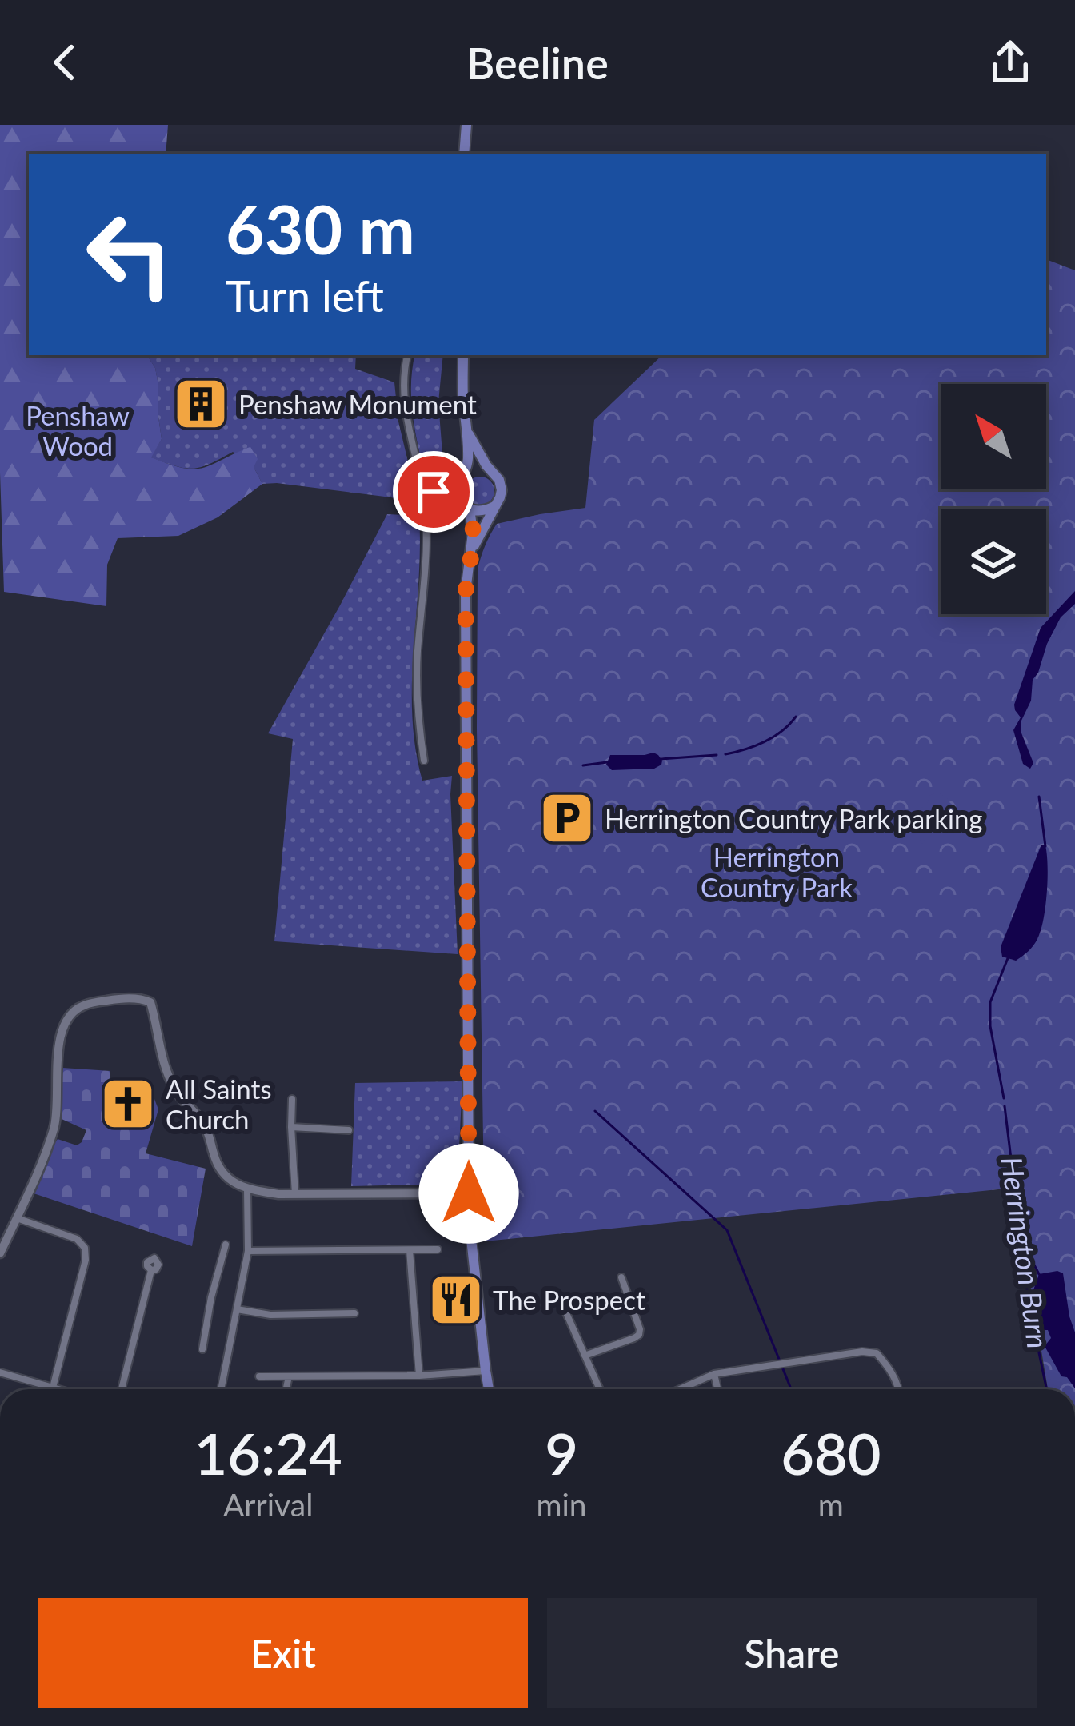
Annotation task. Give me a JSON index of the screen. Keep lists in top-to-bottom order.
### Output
{
  "water": ["Herrington Burn"],
  "parks": ["Penshaw Wood", "Herrington Country Park"],
  "places": {
    "building": ["Penshaw Monument"],
    "parking": ["Herrington Country Park parking"],
    "church": ["All Saints Church"],
    "restaurant": ["The Prospect"]
  },
  "north": "top left",
  "page": {
    "header": "Beeline",
    "turn": ["630 m", "Turn left"],
    "eta": [
      "16:24",
      "Arrival",
      "9",
      "min",
      "680",
      "m"
    ],
    "buttons": ["Exit", "Share"]
  }
}
